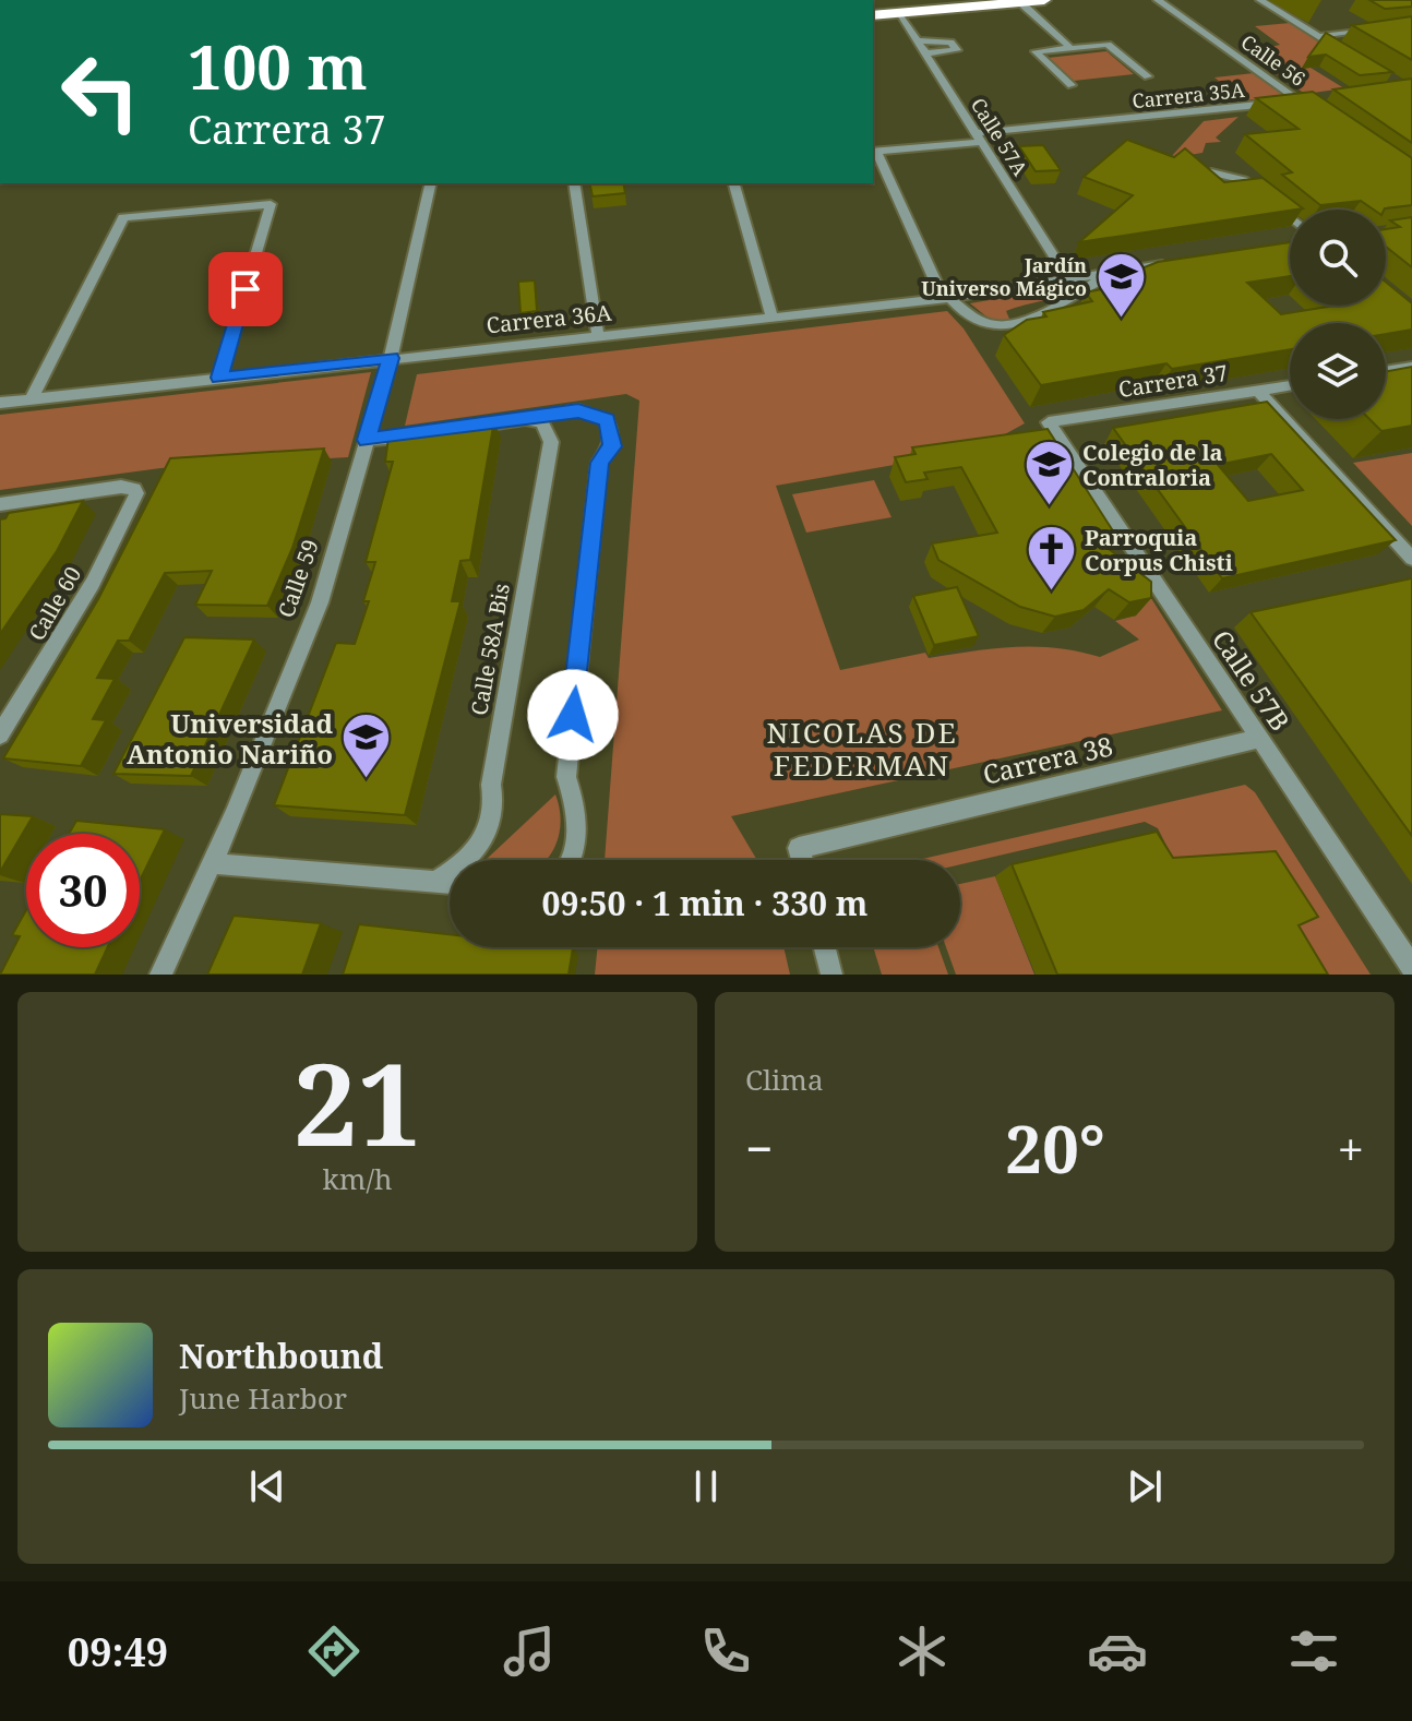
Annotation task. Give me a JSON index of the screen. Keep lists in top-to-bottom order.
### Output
{
  "streets": {
    "street": [
      "Calle 56",
      "Carrera 35A",
      "Calle 57A",
      "Carrera 36A",
      "Carrera 37",
      "Calle 59",
      "Calle 60",
      "Calle 58A Bis",
      "Calle 57B",
      "Carrera 38"
    ]
  },
  "crossings": [
    ["Calle 56", "Carrera 35A"],
    ["Carrera 35A", "Calle 57A"],
    ["Calle 57A", "Carrera 36A"],
    ["Carrera 36A", "Calle 59"],
    ["Carrera 37", "Calle 57B"],
    ["Calle 57B", "Carrera 38"]
  ],
  "districts": ["NICOLAS DE FEDERMAN"],
  "places": {
    "school or university": ["Jardín Universo Mágico", "Colegio de la Contraloria", "Universidad Antonio Nariño"],
    "church": ["Parroquia Corpus Chisti"]
  },
  "page": {
    "turn": ["100 m", "Carrera 37"],
    "limit": "30",
    "trip": "09:50 · 1 min · 330 m",
    "tile": [
      ["21", "km/h"],
      "Clima"
    ],
    "heat": ["−", "20°", "+"],
    "song": ["Northbound", "June Harbor"],
    "tabs": "09:49"
  }
}
